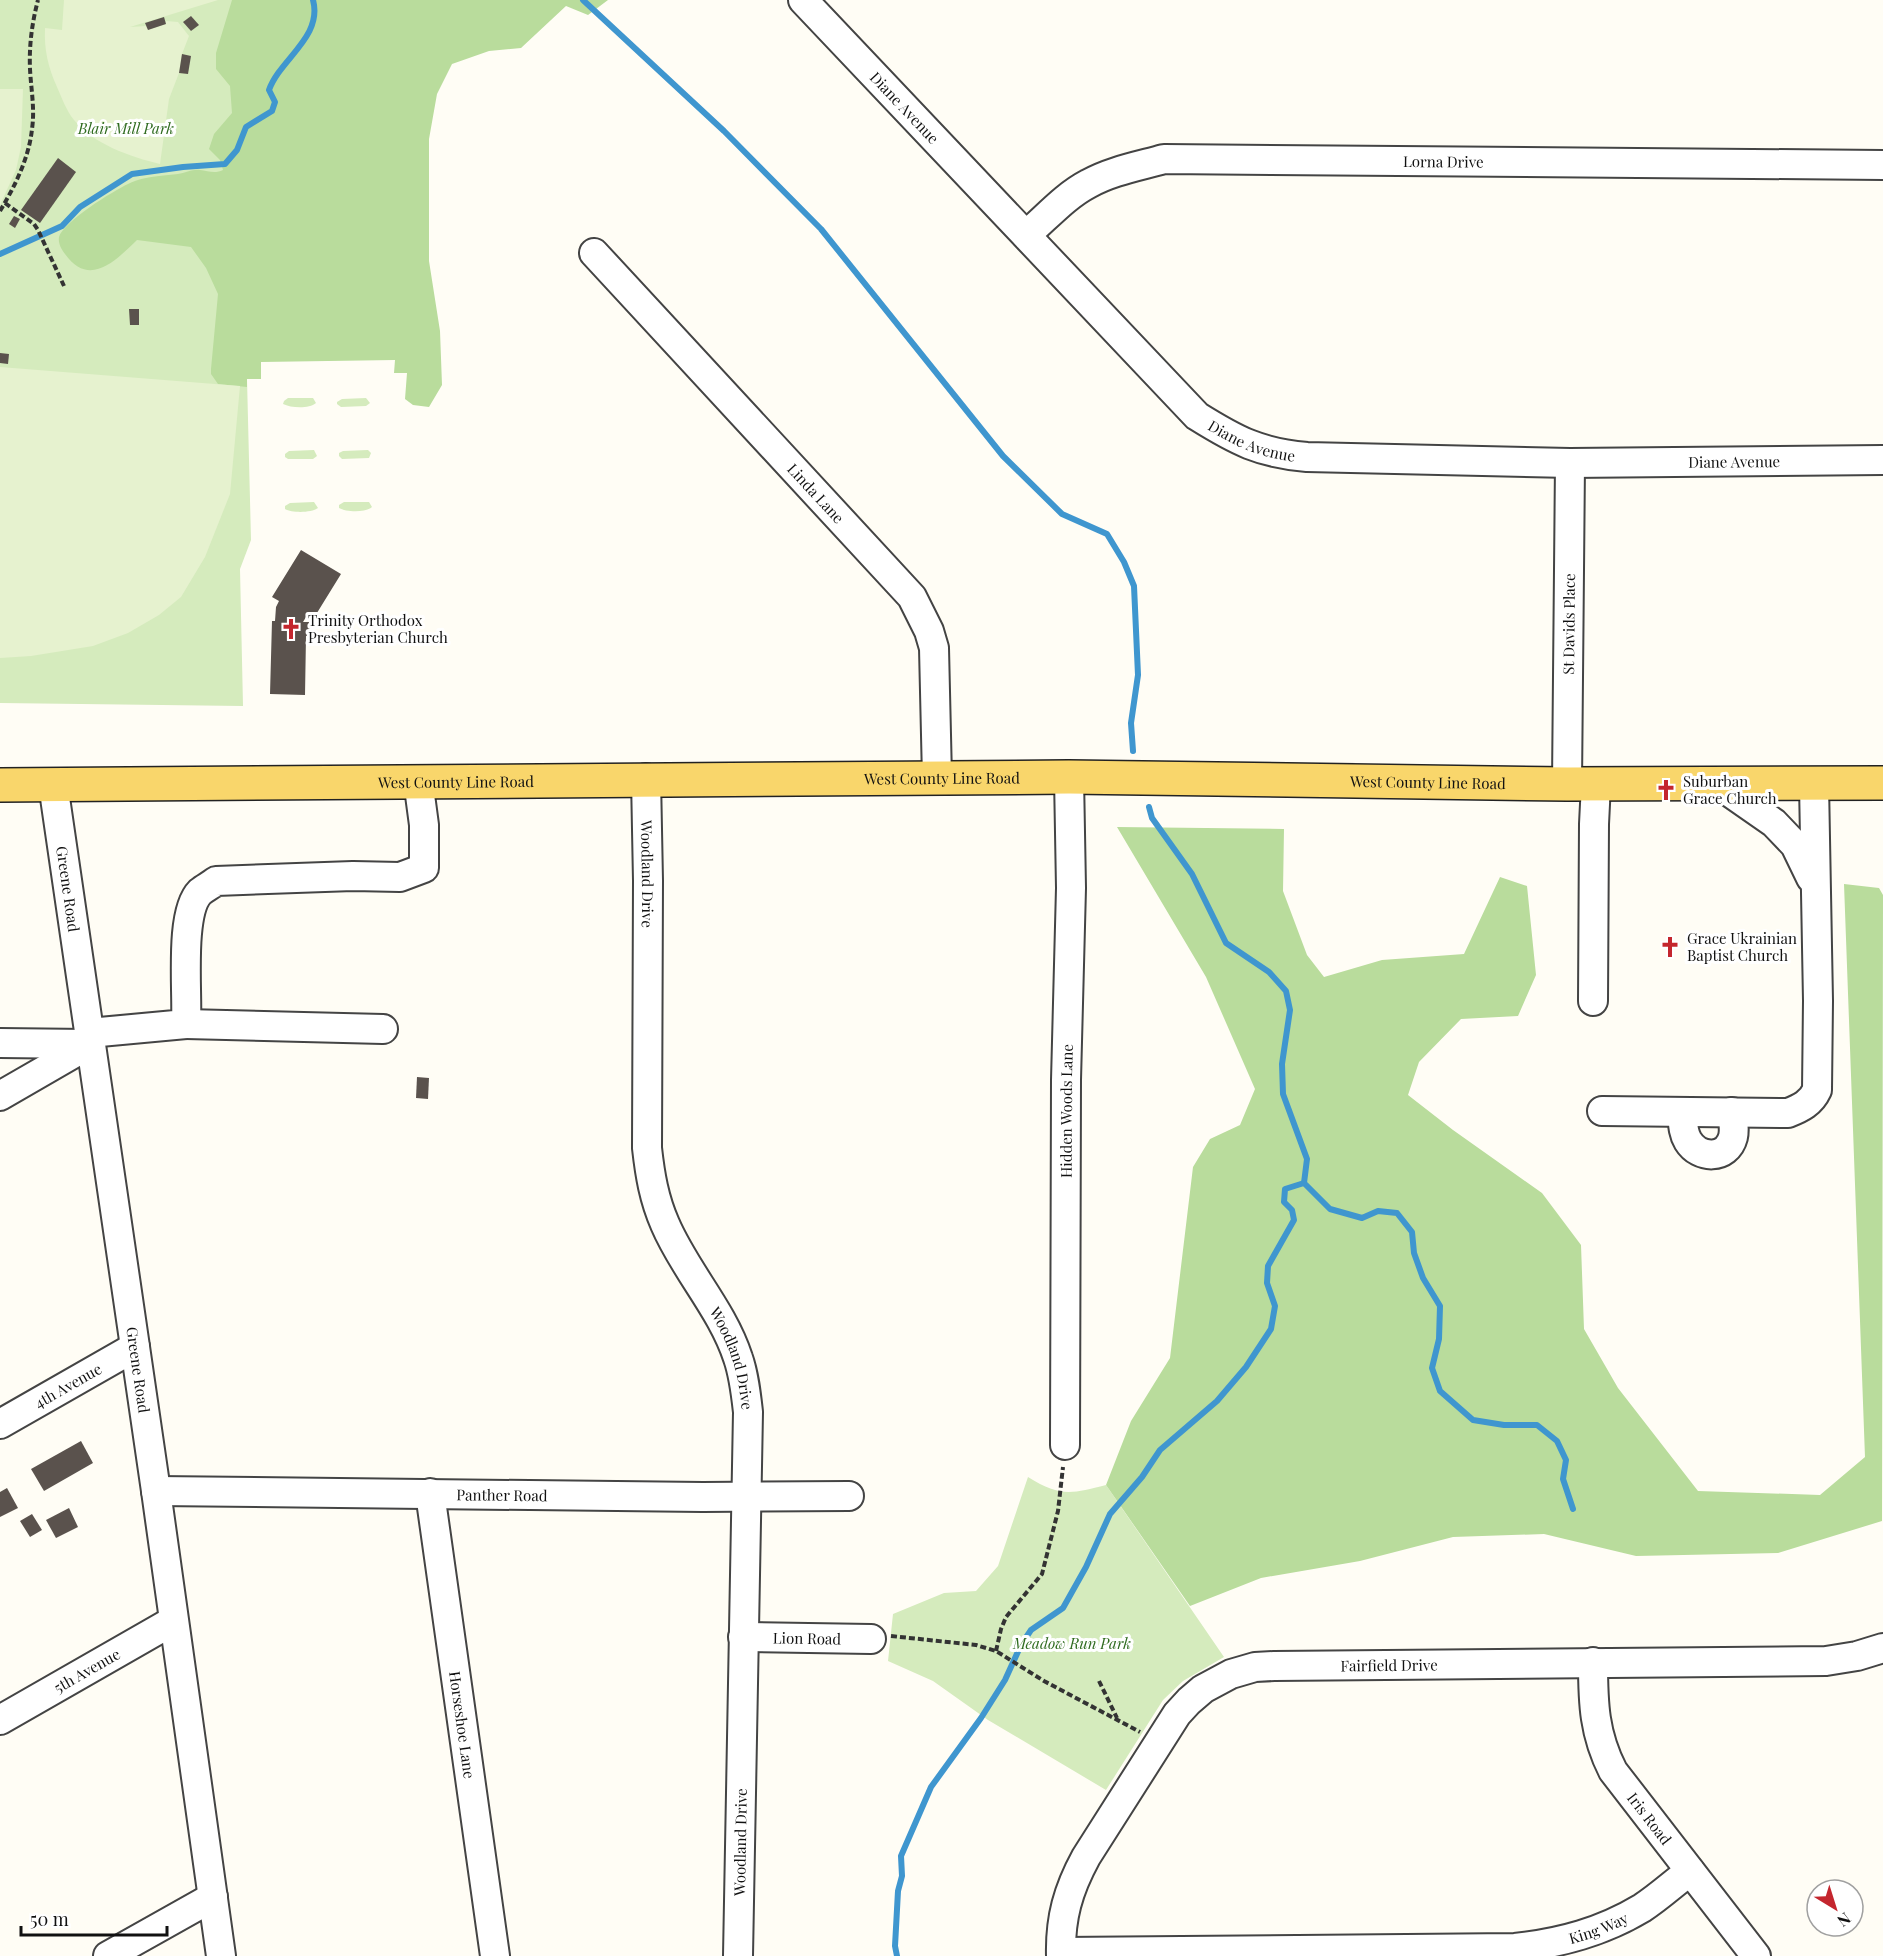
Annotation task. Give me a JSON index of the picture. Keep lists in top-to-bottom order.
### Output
{
  "streets": {
    "main road": ["West County Line Road"],
    "street": [
      "Diane Avenue",
      "Lorna Drive",
      "Linda Lane",
      "St Davids Place",
      "Woodland Drive",
      "Greene Road",
      "Hidden Woods Lane",
      "4th Avenue",
      "Panther Road",
      "Lion Road",
      "Fairfield Drive",
      "5th Avenue",
      "Horseshoe Lane",
      "Iris Road",
      "King Way"
    ]
  },
  "crossings": [
    ["Diane Avenue", "Lorna Drive"],
    ["Diane Avenue", "St Davids Place"],
    ["Linda Lane", "West County Line Road"],
    ["St Davids Place", "West County Line Road"],
    ["West County Line Road", "Woodland Drive"],
    ["West County Line Road", "Greene Road"],
    ["West County Line Road", "Hidden Woods Lane"],
    ["Woodland Drive", "Panther Road"],
    ["Woodland Drive", "Lion Road"],
    ["Greene Road", "4th Avenue"],
    ["Greene Road", "Panther Road"],
    ["Greene Road", "5th Avenue"],
    ["Panther Road", "Horseshoe Lane"],
    ["Fairfield Drive", "Iris Road"],
    ["Fairfield Drive", "King Way"],
    ["Iris Road", "King Way"]
  ],
  "parks": ["Blair Mill Park", "Meadow Run Park"],
  "places": {
    "church": ["Trinity Orthodox Presbyterian Church", "Suburban Grace Church", "Grace Ukrainian Baptist Church"]
  },
  "scale_bar": "50 m",
  "north": "bottom right"
}
